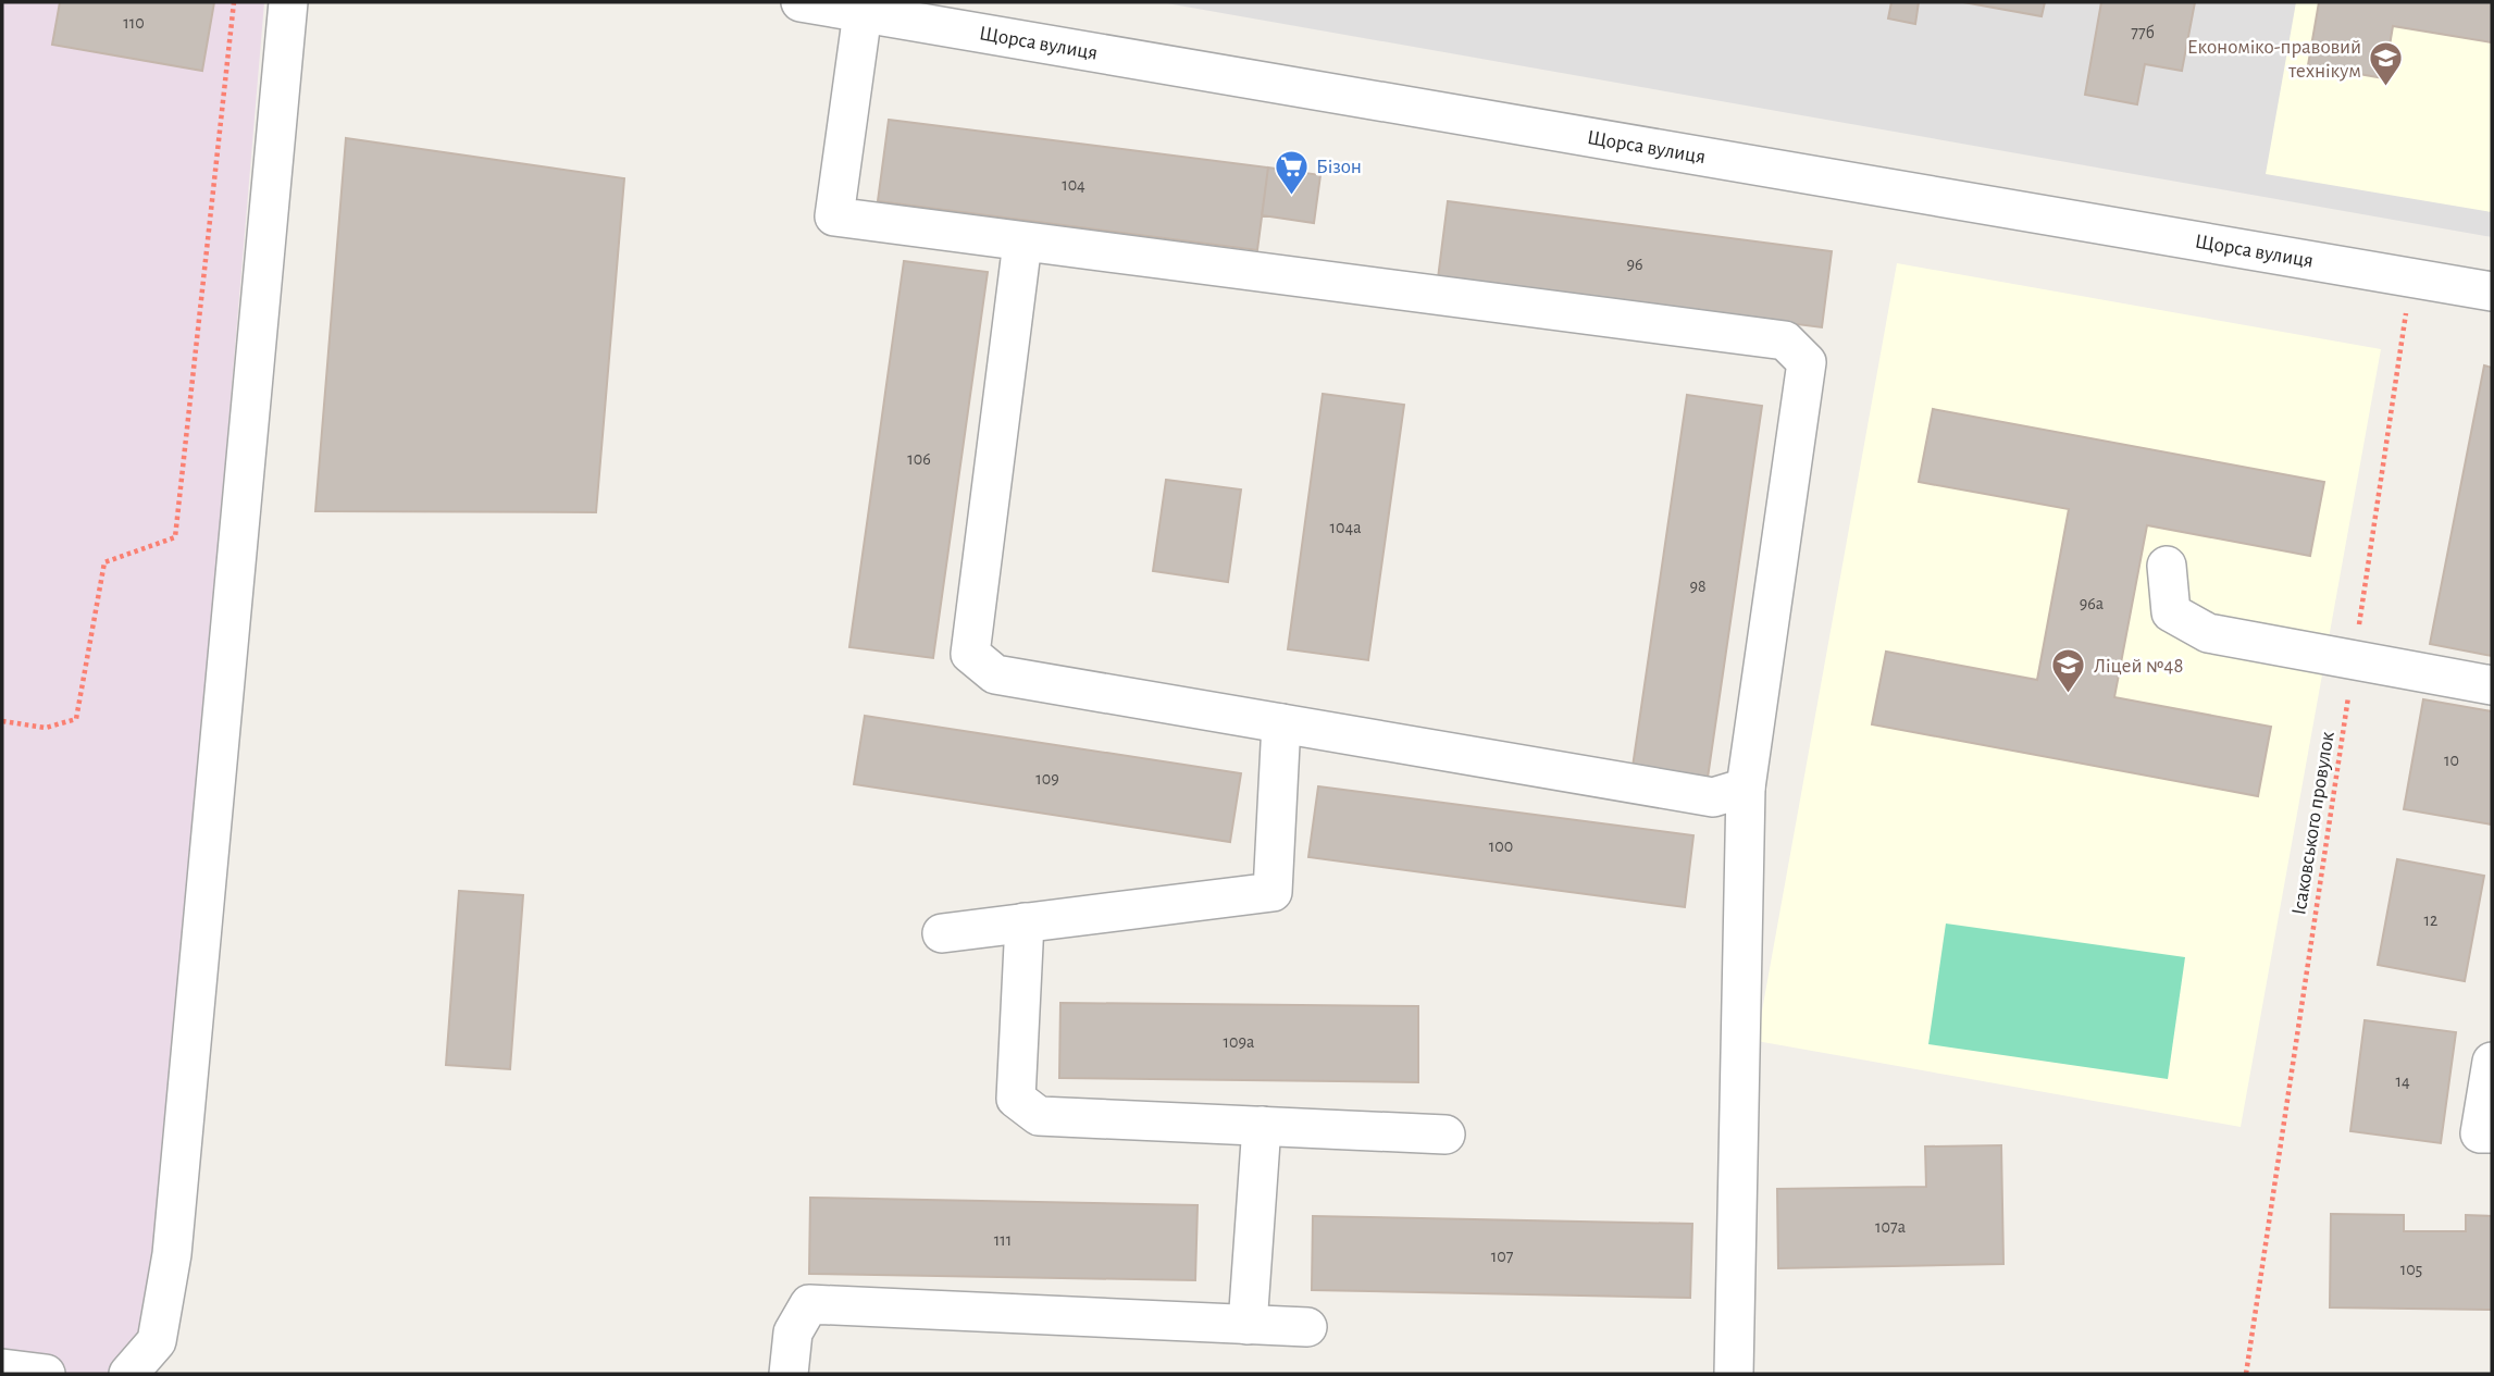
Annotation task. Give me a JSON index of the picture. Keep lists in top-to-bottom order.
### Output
{
  "streets": {
    "street": ["Щорса вулиця"],
    "path": ["Ісаковського провулок"]
  },
  "crossings": [
    ["Щорса вулиця", "Ісаковського провулок"]
  ],
  "places": {
    "school or university": ["Економіко-правовий технікум", "Ліцей №48"],
    "supermarket": ["Бізон"]
  },
  "house_numbers": [
    "110",
    "77б",
    "104",
    "96",
    "106",
    "104а",
    "98",
    "96а",
    "10",
    "109",
    "100",
    "12",
    "109а",
    "14",
    "107а",
    "111",
    "107",
    "105"
  ]
}
